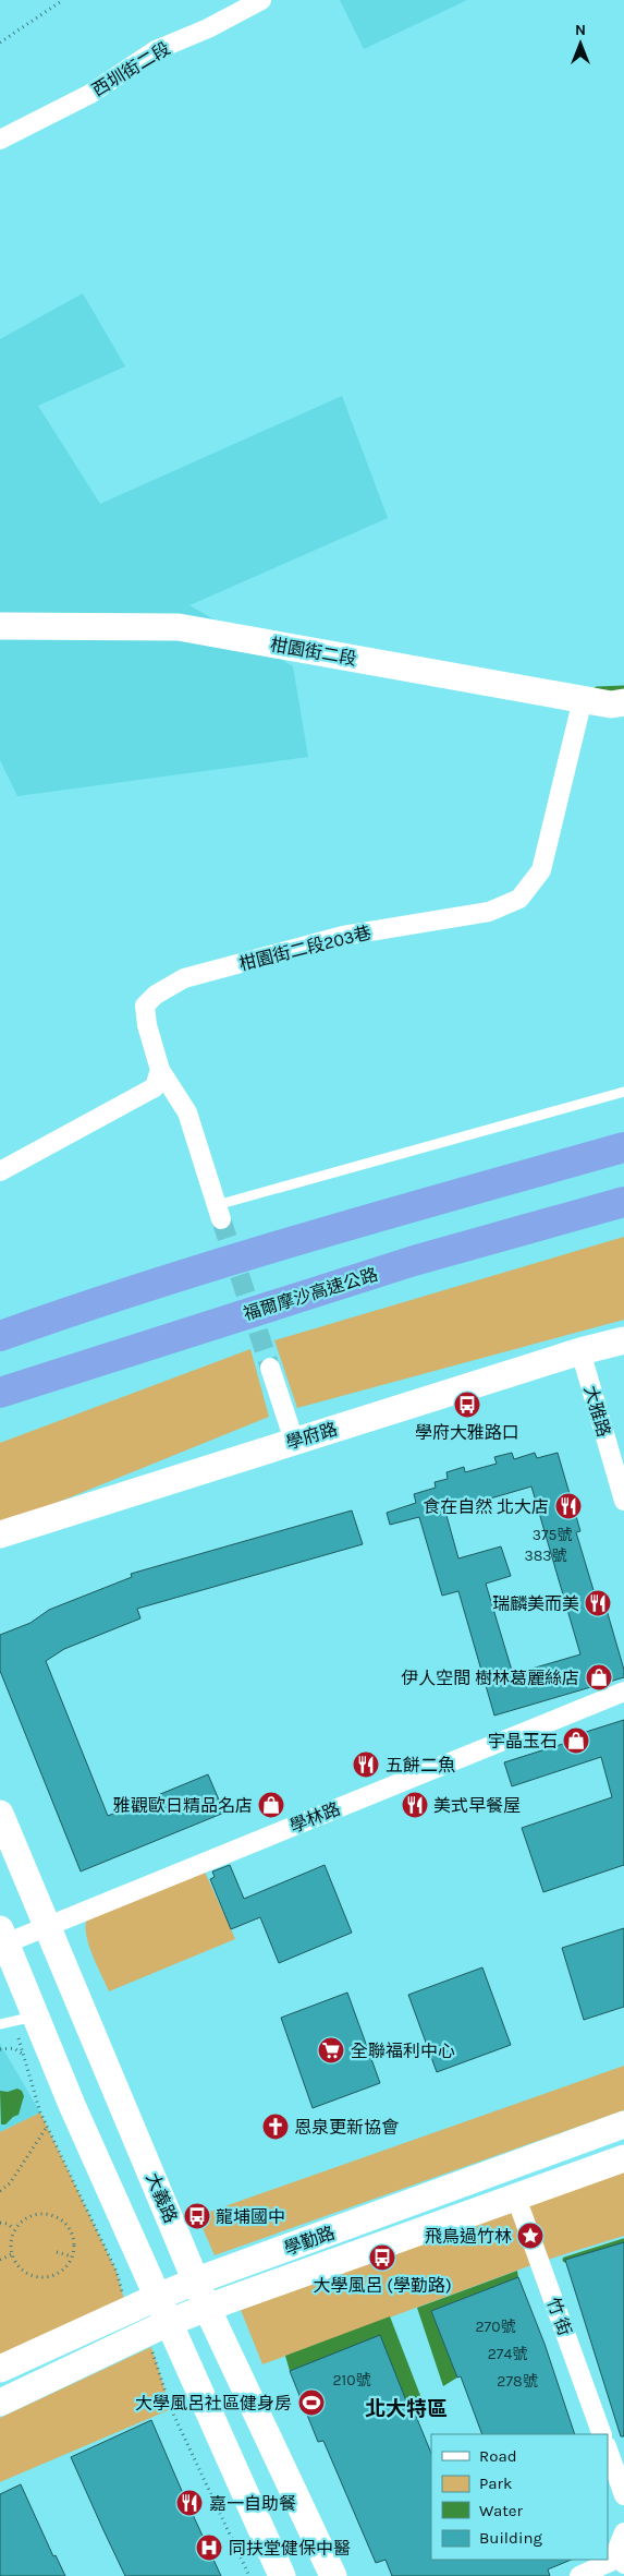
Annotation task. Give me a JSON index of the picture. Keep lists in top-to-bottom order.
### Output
{
  "streets": {
    "highway": ["福爾摩沙高速公路"],
    "street": [
      "西圳街二段",
      "柑園街二段",
      "柑園街二段203巷",
      "大雅路",
      "學府路",
      "學林路",
      "大義路",
      "學勤路",
      "竹 街"
    ]
  },
  "crossings": [
    ["柑園街二段", "柑園街二段203巷"],
    ["大雅路", "學府路"],
    ["學林路", "大義路"],
    ["大義路", "學勤路"],
    ["學勤路", "竹 街"]
  ],
  "districts": ["北大特區"],
  "places": {
    "bus stop": ["學府大雅路口", "龍埔國中", "大學風呂 (學勤路)"],
    "restaurant": [
      "食在自然 北大店",
      "瑞麟美而美",
      "五餅二魚",
      "美式早餐屋",
      "嘉一自助餐"
    ],
    "shop": ["伊人空間 樹林葛麗絲店", "宇晶玉石", "雅觀歐日精品名店"],
    "supermarket": ["全聯福利中心"],
    "church": ["恩泉更新協會"],
    "place": ["飛鳥過竹林"],
    "sports": ["大學風呂社區健身房"],
    "hospital": ["同扶堂健保中醫"]
  },
  "house_numbers": [
    "375號",
    "383號",
    "270號",
    "274號",
    "210號",
    "278號"
  ],
  "legend": [
    "Road",
    "Park",
    "Water",
    "Building"
  ],
  "north": "top"
}
